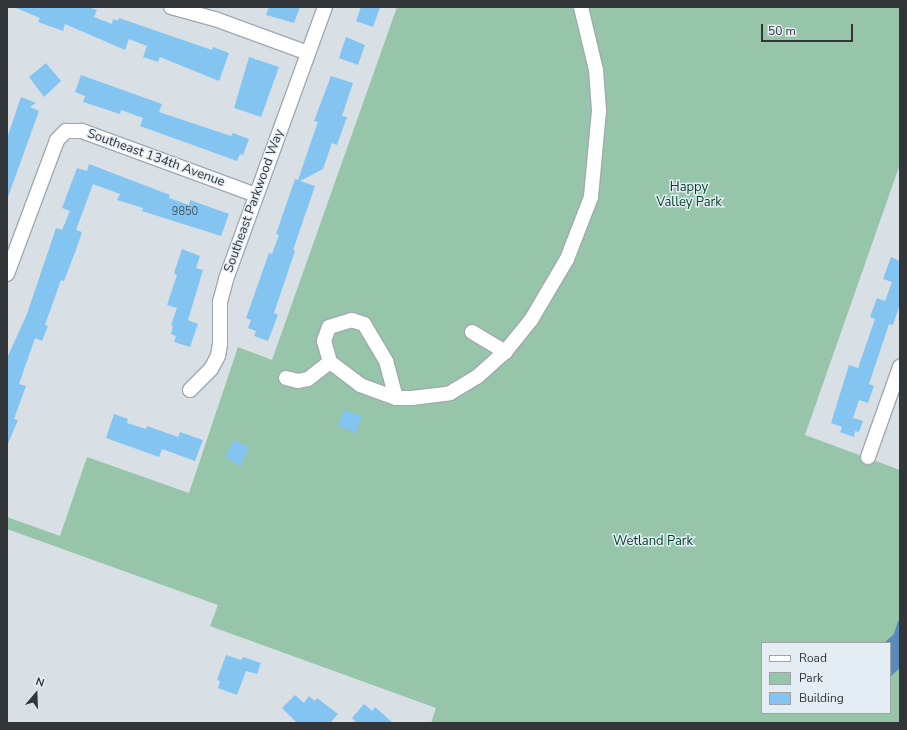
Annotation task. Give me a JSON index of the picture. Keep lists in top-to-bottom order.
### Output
{
  "streets": {
    "street": ["Southeast 134th Avenue", "Southeast Parkwood Way"]
  },
  "crossings": [
    ["Southeast 134th Avenue", "Southeast Parkwood Way"]
  ],
  "parks": ["Happy Valley Park", "Wetland Park"],
  "house_numbers": ["9850"],
  "legend": ["Road", "Park", "Building"],
  "scale_bar": "50 m",
  "north": "top"
}
